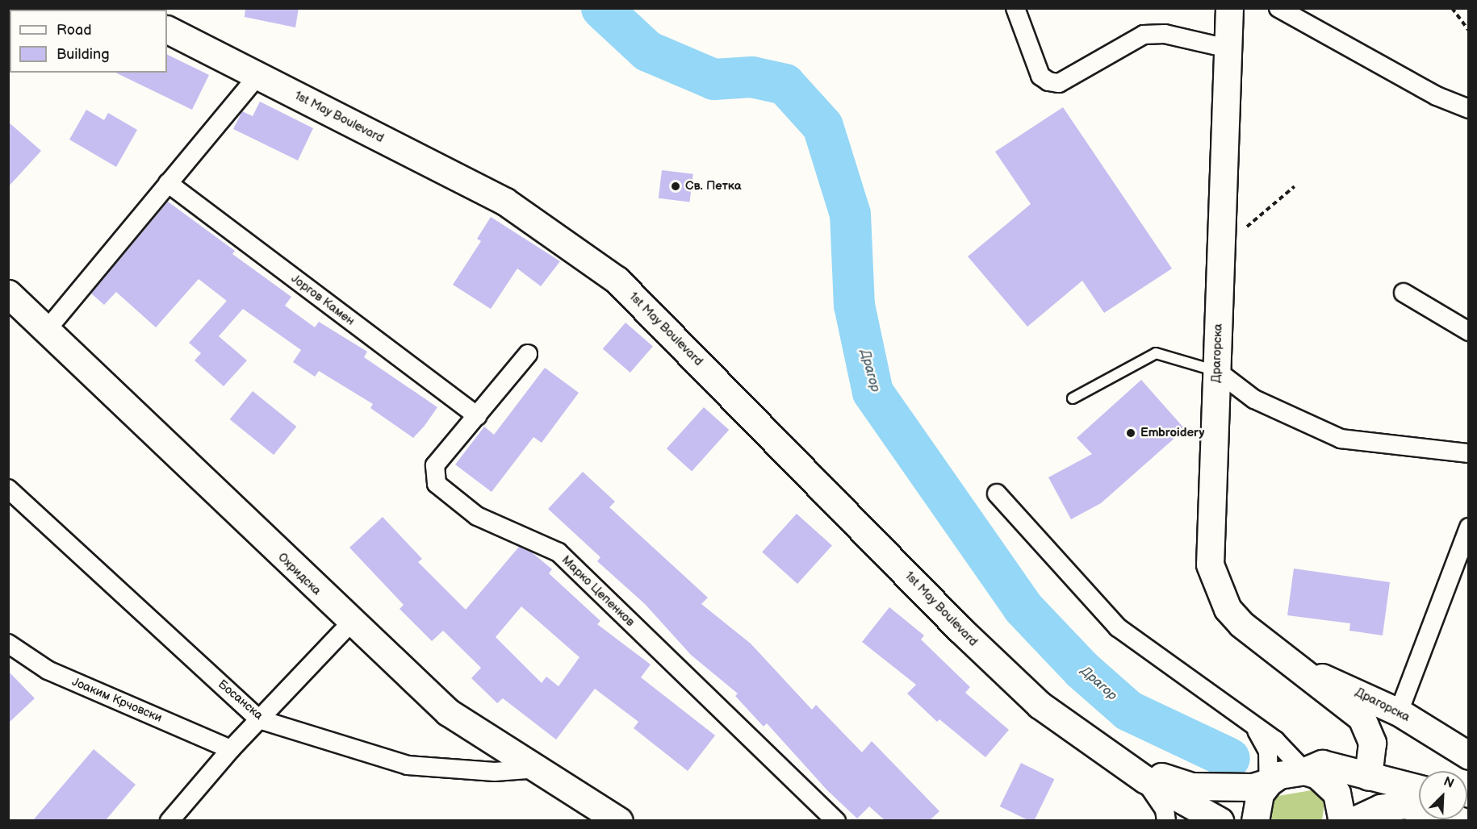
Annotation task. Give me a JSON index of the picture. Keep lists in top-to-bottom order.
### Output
{
  "streets": {
    "main road": ["1st May Boulevard", "Драгорска", "Охридска"],
    "street": [
      "Јоргов Камен",
      "Марко Цепенков",
      "Јоаким Крчовски",
      "Босанска"
    ]
  },
  "crossings": [
    ["1st May Boulevard", "Драгорска"],
    ["Јоргов Камен", "Марко Цепенков"],
    ["Охридска", "Босанска"]
  ],
  "water": ["Драгор"],
  "places": ["Св. Петка", "Embroidery"],
  "legend": ["Road", "Building"],
  "north": "top right"
}
